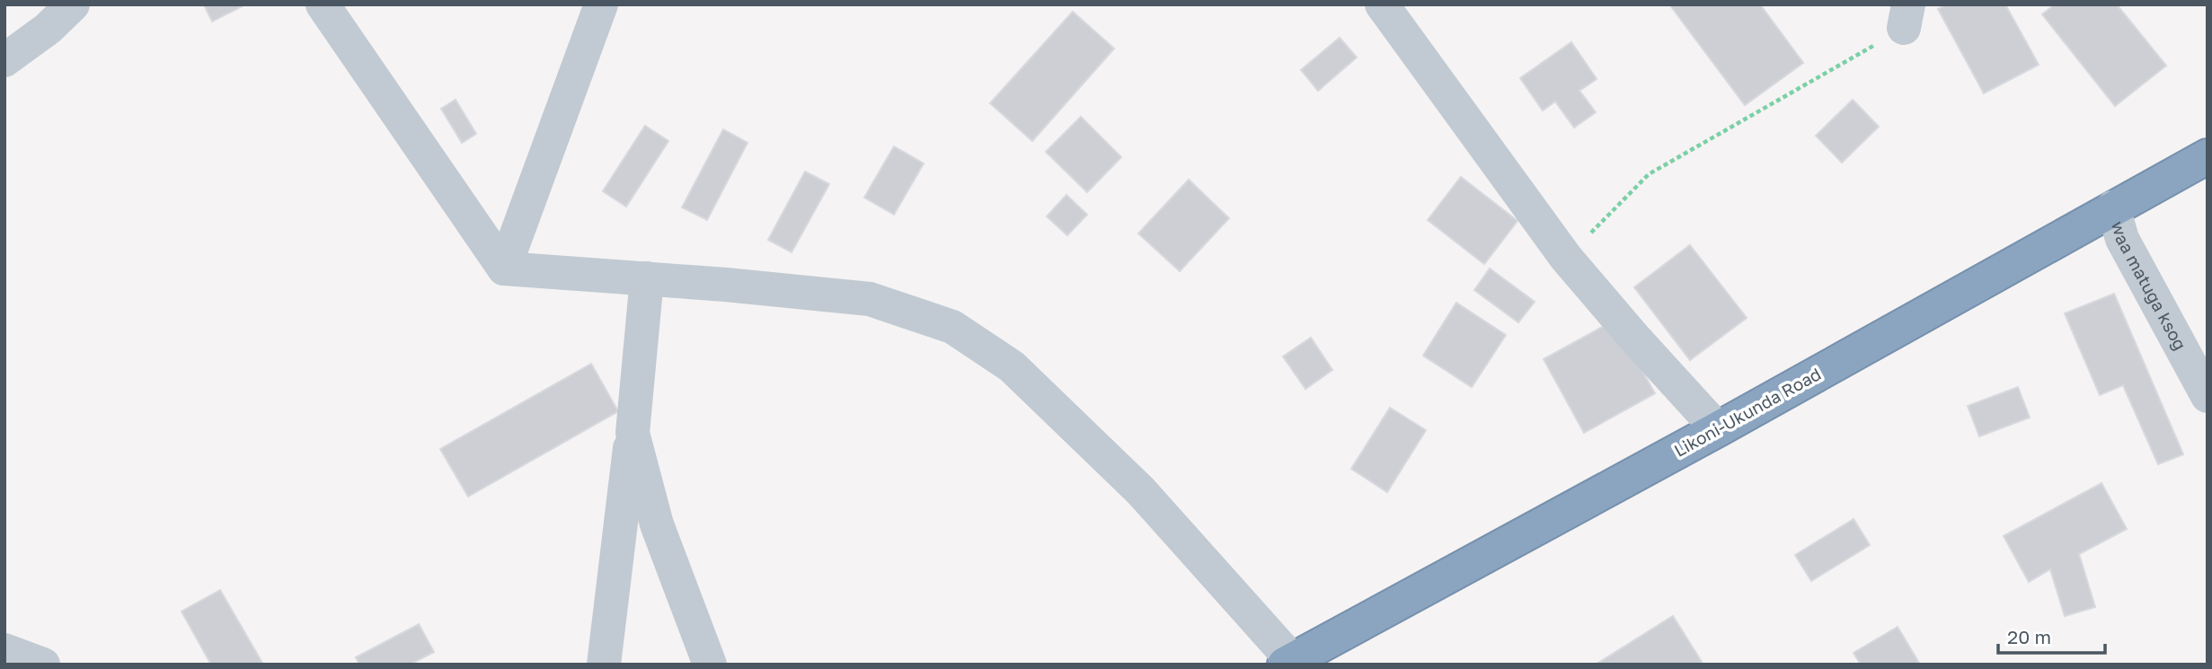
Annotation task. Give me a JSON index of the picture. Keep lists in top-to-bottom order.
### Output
{
  "streets": {
    "highway": ["Likoni-Ukunda Road"],
    "street": ["waa matuga ksog"]
  },
  "crossings": [
    ["waa matuga ksog", "Likoni-Ukunda Road"]
  ],
  "scale_bar": "20 m"
}
